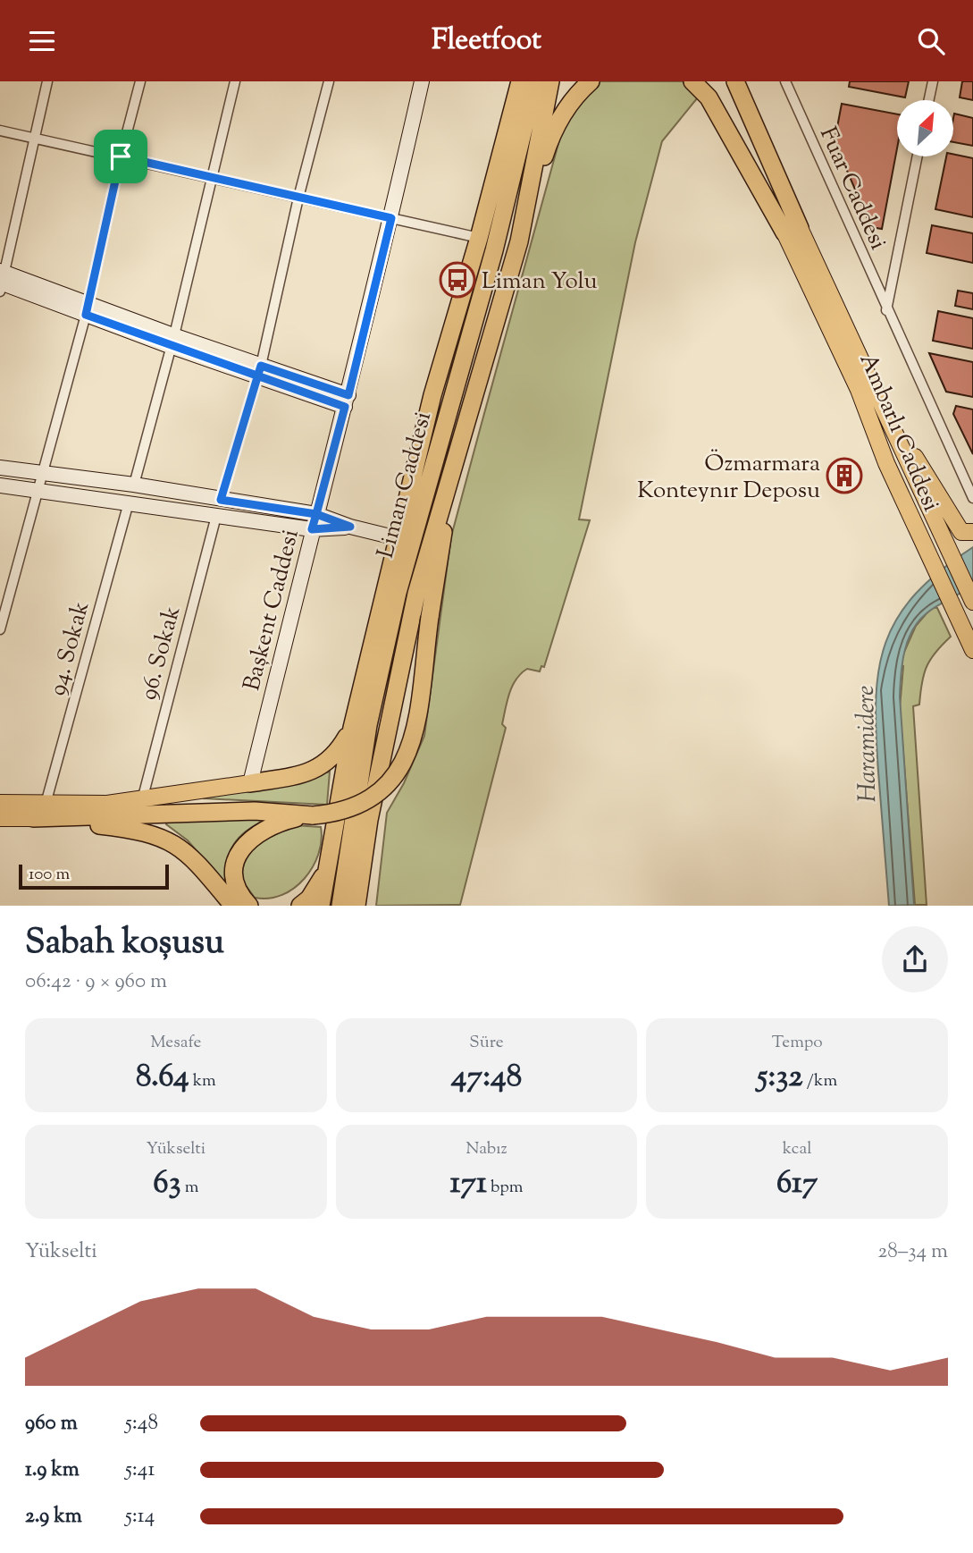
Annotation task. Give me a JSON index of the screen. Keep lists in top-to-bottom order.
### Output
{
  "streets": {
    "highway": ["Liman Caddesi"],
    "main road": ["Ambarlı Caddesi"],
    "street": [
      "Fuar Caddesi",
      "Başkent Caddesi",
      "94. Sokak",
      "96. Sokak"
    ]
  },
  "water": ["Haramidere"],
  "places": {
    "bus stop": ["Liman Yolu"],
    "building": ["Özmarmara Konteynır Deposu"]
  },
  "scale_bar": "100 m",
  "north": "top right",
  "page": {
    "header": "Fleetfoot",
    "scale": "100 m",
    "heading": ["Sabah koşusu", "06:42 · 9 × 960 m"],
    "stats": [
      ["Mesafe", "8.64 km"],
      ["Süre", "47:48"],
      ["Tempo", "5:32 /km"],
      ["Yükselti", "63 m"],
      ["Nabız", "171 bpm"],
      ["kcal", "617"]
    ],
    "chart": ["Yükselti", "28–34 m"],
    "list": [
      {
        "name": "960 m",
        "note": "5:48"
      },
      {
        "name": "1.9 km",
        "note": "5:41"
      },
      {
        "name": "2.9 km",
        "note": "5:14"
      }
    ]
  }
}
